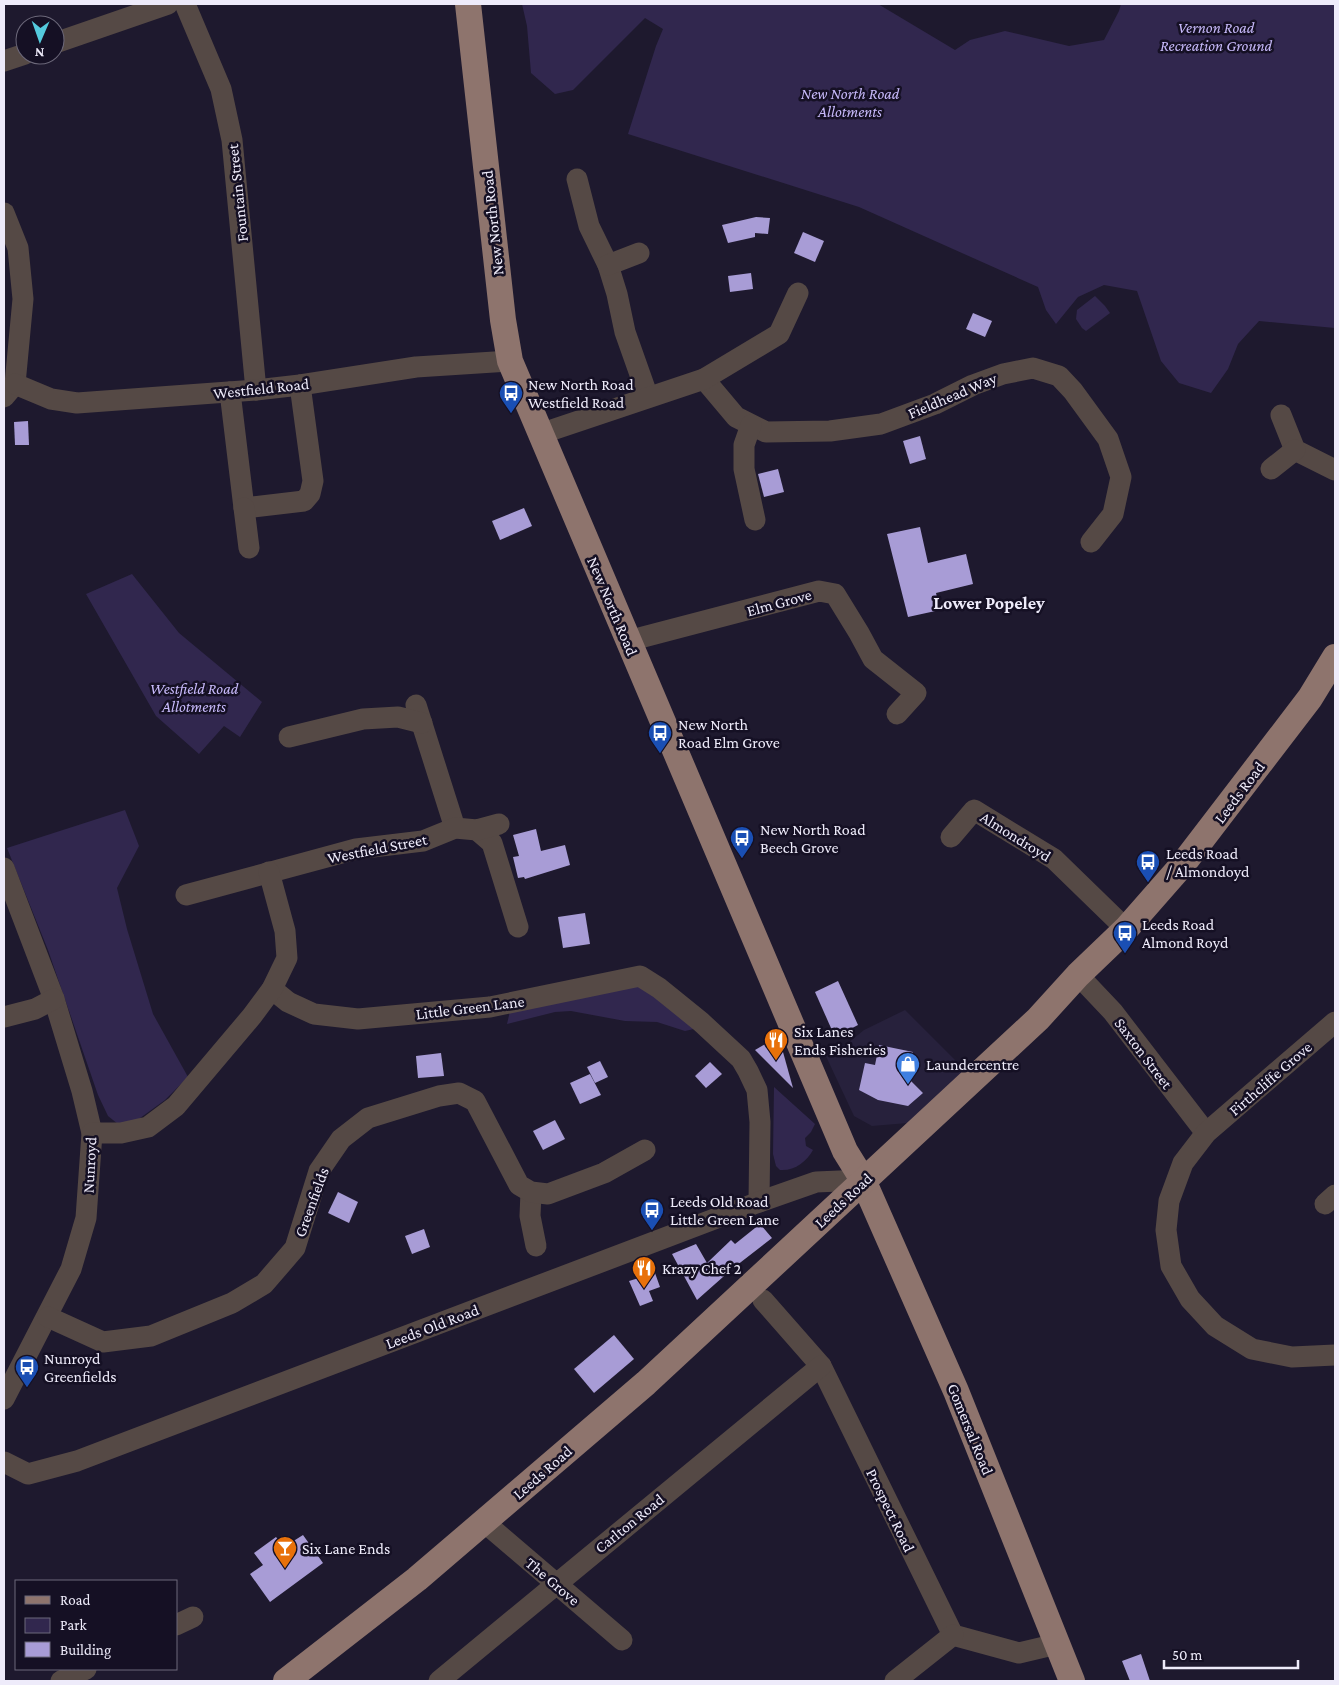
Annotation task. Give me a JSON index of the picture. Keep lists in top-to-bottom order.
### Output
{
  "streets": {
    "main road": ["New North Road", "Leeds Road", "Gomersal Road"],
    "street": [
      "Fountain Street",
      "Westfield Road",
      "Fieldhead Way",
      "Elm Grove",
      "Almondroyd",
      "Westfield Street",
      "Little Green Lane",
      "Saxton Street",
      "Firthcliffe Grove",
      "Nunroyd",
      "Greenfields",
      "Leeds Old Road",
      "Prospect Road",
      "Carlton Road",
      "The Grove"
    ]
  },
  "crossings": [
    ["Fountain Street", "Westfield Road"],
    ["New North Road", "Westfield Road"],
    ["New North Road", "Elm Grove"],
    ["New North Road", "Leeds Road"],
    ["New North Road", "Leeds Old Road"],
    ["New North Road", "Gomersal Road"],
    ["Leeds Road", "Almondroyd"],
    ["Leeds Road", "Saxton Street"],
    ["Leeds Road", "Leeds Old Road"],
    ["Leeds Road", "Gomersal Road"],
    ["Leeds Road", "The Grove"],
    ["Little Green Lane", "Leeds Old Road"],
    ["Saxton Street", "Firthcliffe Grove"],
    ["Nunroyd", "Greenfields"],
    ["Leeds Old Road", "Gomersal Road"],
    ["Prospect Road", "Carlton Road"],
    ["Carlton Road", "The Grove"]
  ],
  "districts": ["Lower Popeley"],
  "parks": ["Vernon Road Recreation Ground", "New North Road Allotments", "Westfield Road Allotments"],
  "places": {
    "bus stop": [
      "New North Road Westfield Road",
      "New North Road Elm Grove",
      "New North Road Beech Grove",
      "Leeds Road / Almondoyd",
      "Leeds Road Almond Royd",
      "Leeds Old Road Little Green Lane",
      "Nunroyd Greenfields"
    ],
    "restaurant": ["Six Lanes Ends Fisheries", "Krazy Chef 2"],
    "shop": ["Laundercentre"],
    "bar": ["Six Lane Ends"]
  },
  "legend": ["Road", "Park", "Building"],
  "scale_bar": "50 m",
  "north": "bottom"
}
